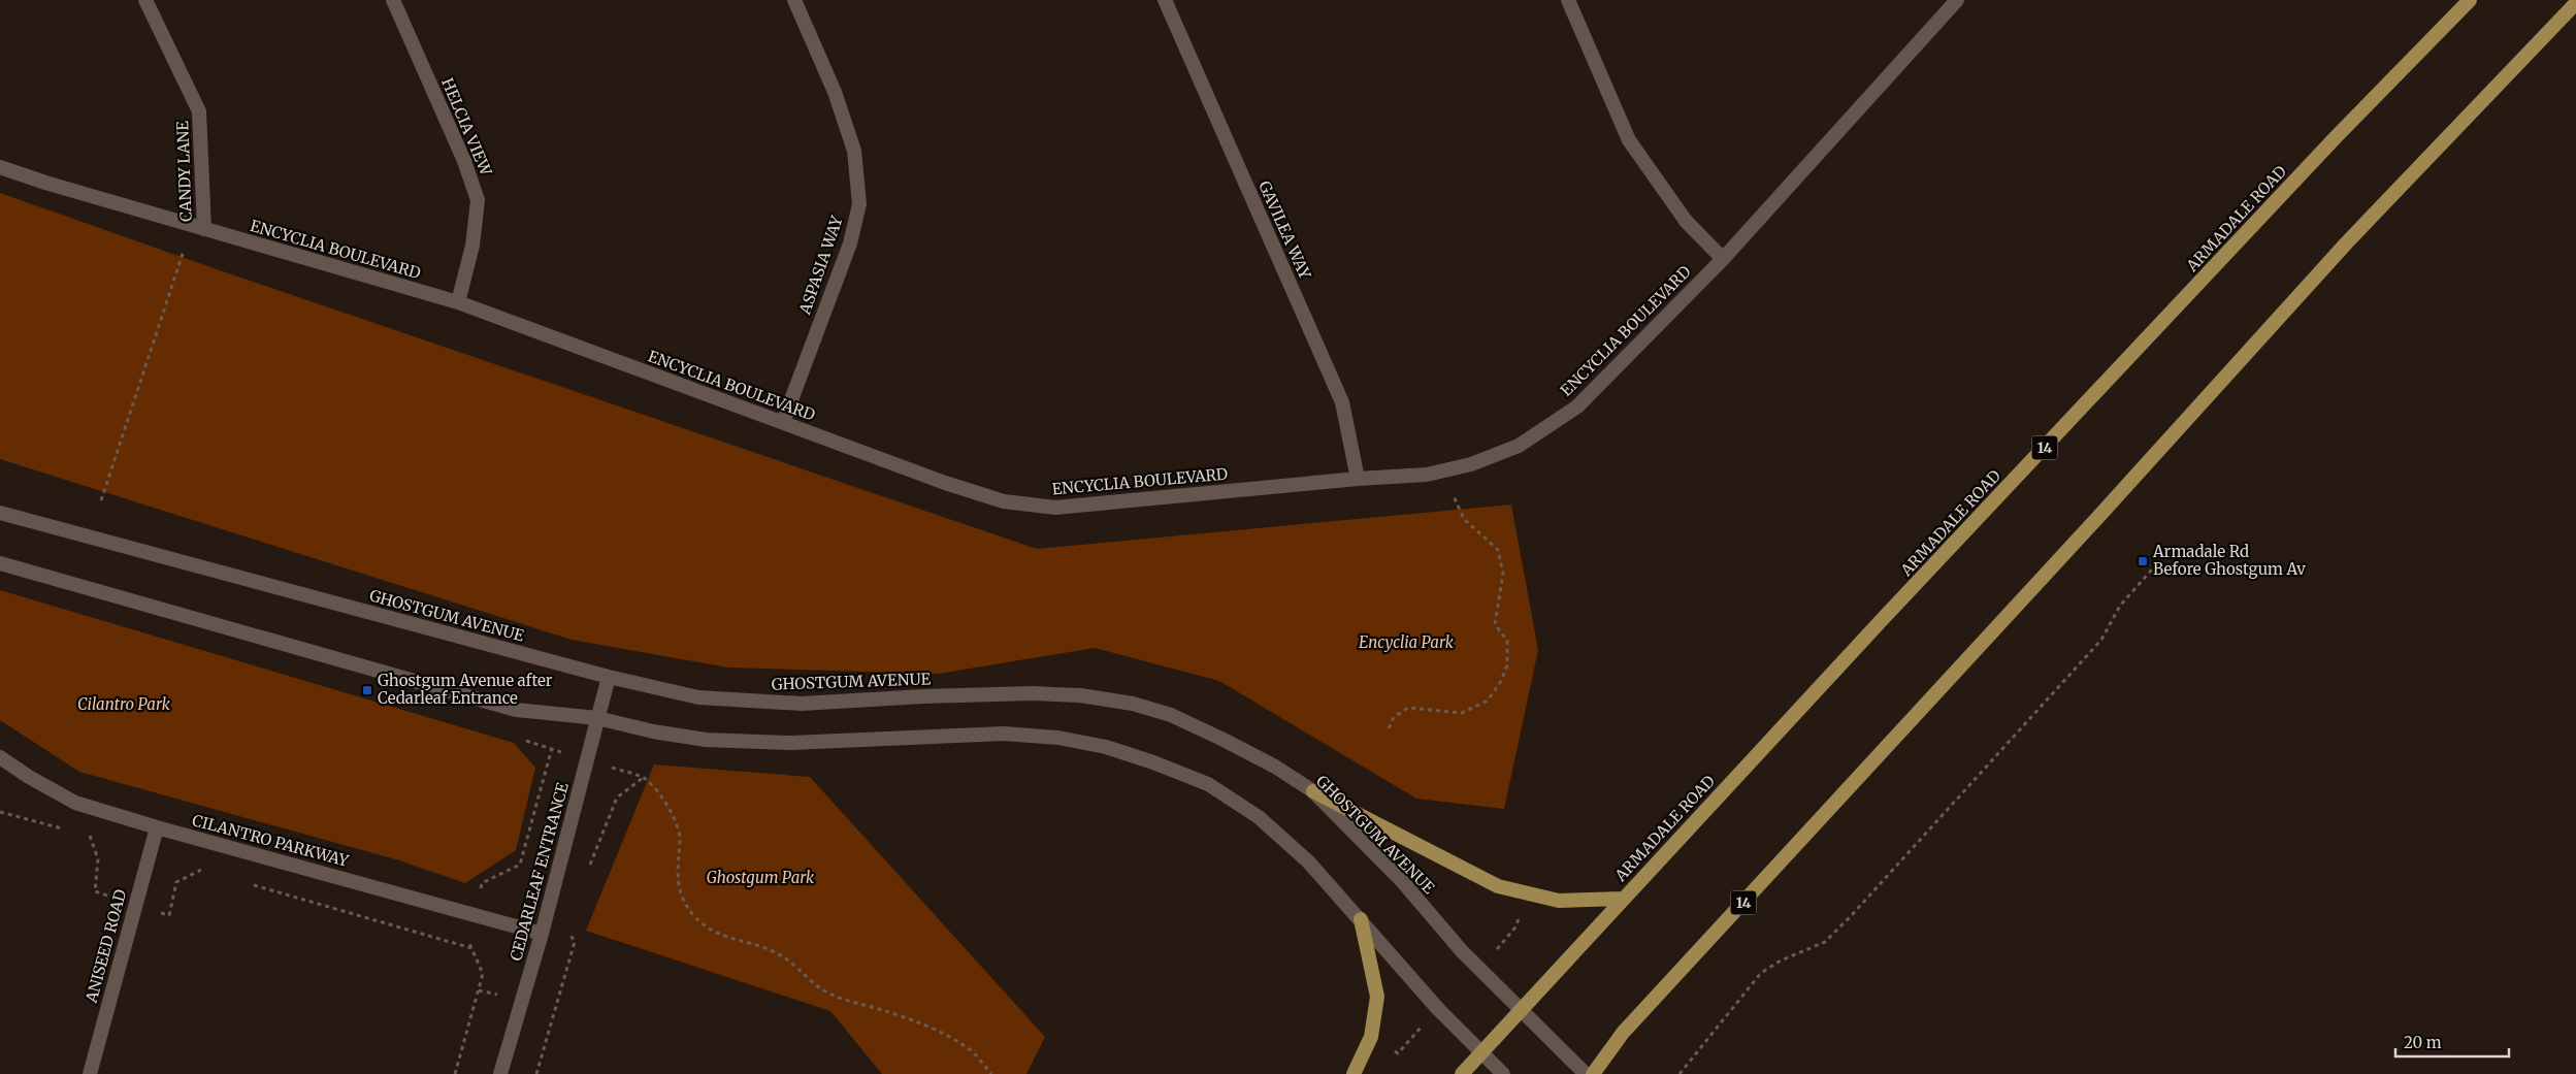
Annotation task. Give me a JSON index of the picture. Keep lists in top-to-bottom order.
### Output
{
  "streets": {
    "highway": ["ARMADALE ROAD", "14"],
    "street": [
      "HELCIA VIEW",
      "CANDY LANE",
      "GAVILEA WAY",
      "ENCYCLIA BOULEVARD",
      "ASPASIA WAY",
      "GHOSTGUM AVENUE",
      "CILANTRO PARKWAY",
      "CEDARLEAF ENTRANCE",
      "ANISEED ROAD"
    ]
  },
  "crossings": [
    ["HELCIA VIEW", "ENCYCLIA BOULEVARD"],
    ["CANDY LANE", "ENCYCLIA BOULEVARD"],
    ["ARMADALE ROAD", "GHOSTGUM AVENUE"],
    ["GAVILEA WAY", "ENCYCLIA BOULEVARD"],
    ["ENCYCLIA BOULEVARD", "ASPASIA WAY"],
    ["GHOSTGUM AVENUE", "CEDARLEAF ENTRANCE"],
    ["CILANTRO PARKWAY", "CEDARLEAF ENTRANCE"],
    ["CILANTRO PARKWAY", "ANISEED ROAD"]
  ],
  "parks": ["Encyclia Park", "Cilantro Park", "Ghostgum Park"],
  "places": {
    "transit": ["Armadale Rd Before Ghostgum Av", "Ghostgum Avenue after Cedarleaf Entrance"]
  },
  "scale_bar": "20 m"
}
